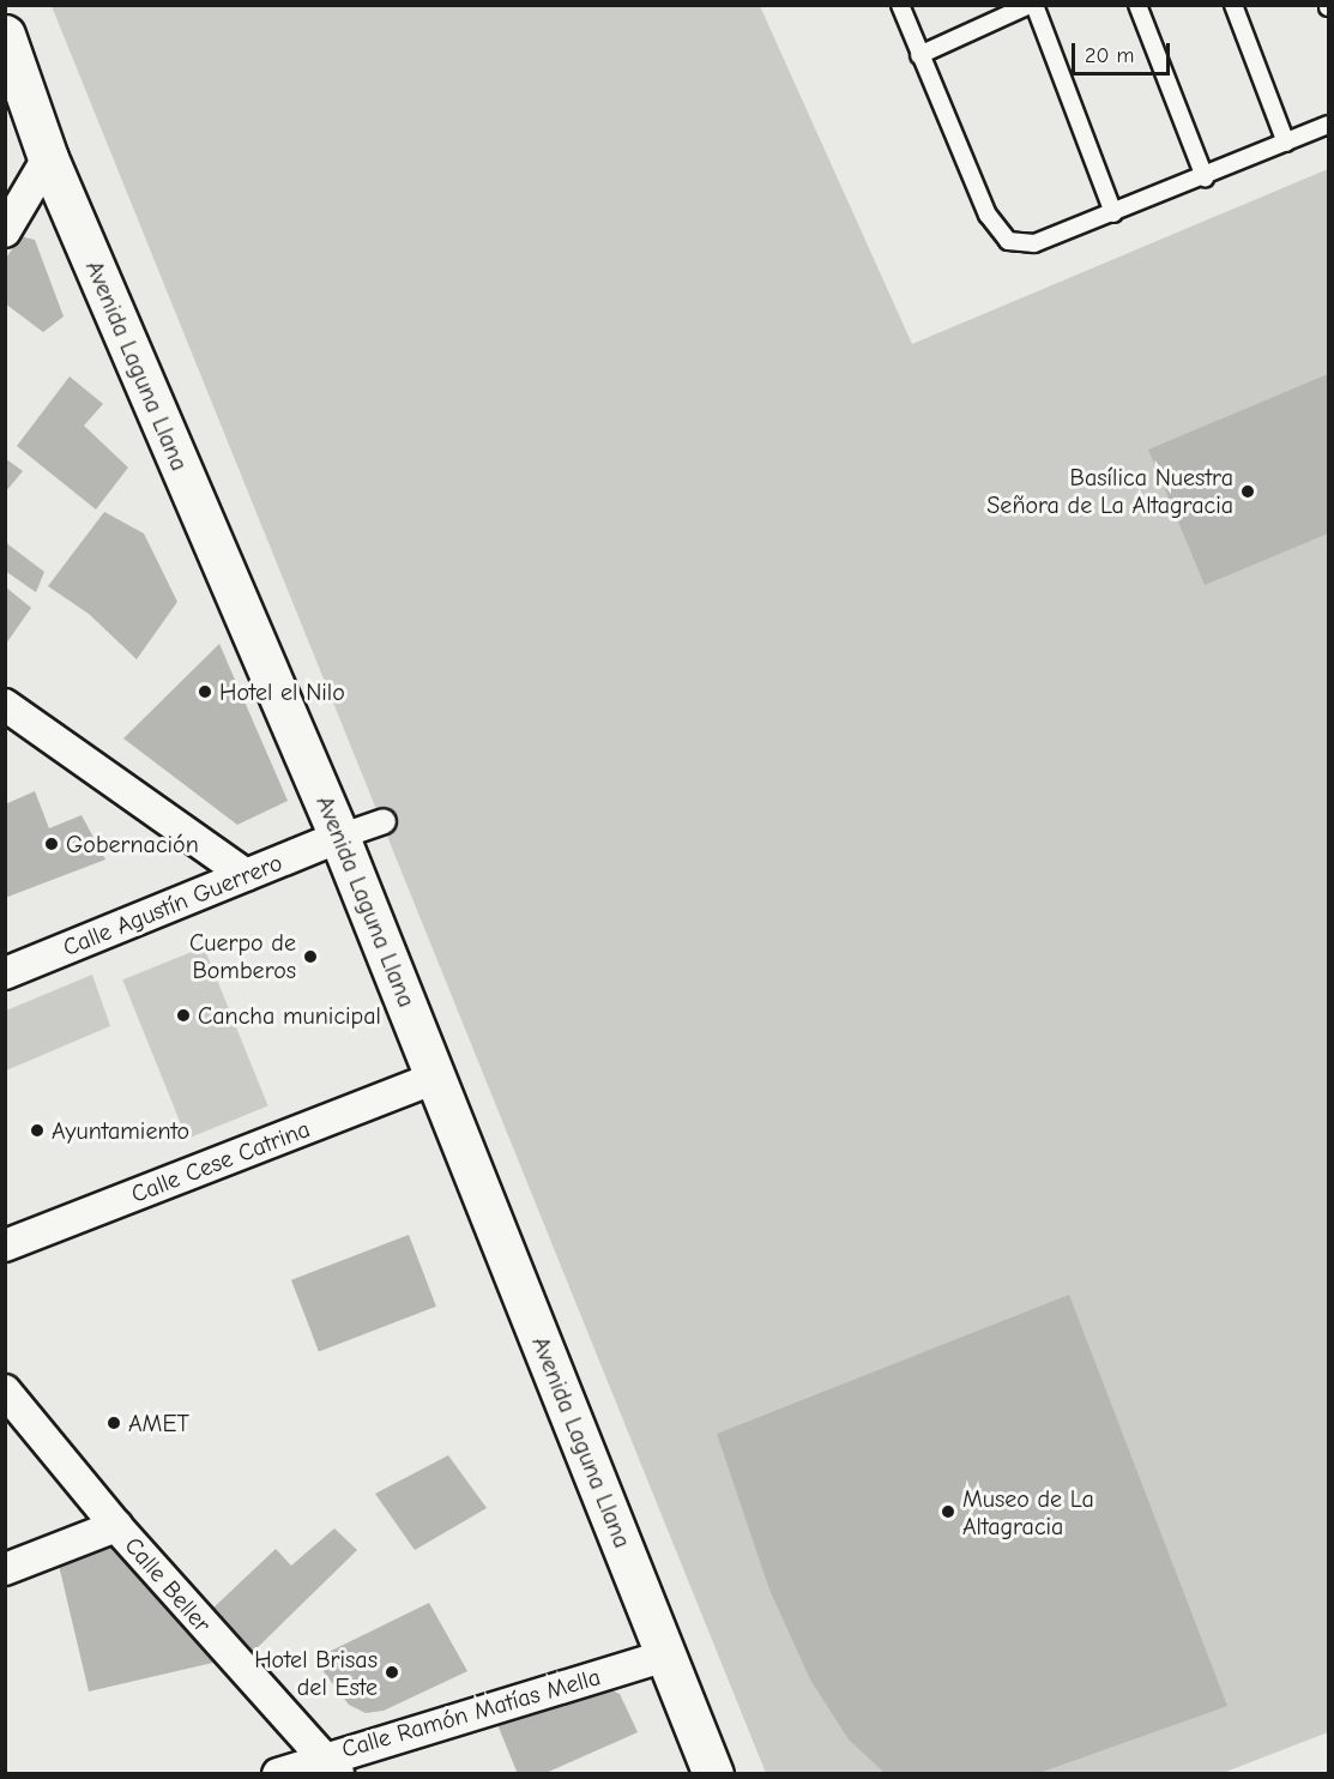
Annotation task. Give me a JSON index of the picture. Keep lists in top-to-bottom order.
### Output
{
  "streets": {
    "main road": ["Avenida Laguna Llana"],
    "street": [
      "Calle Agustín Guerrero",
      "Calle Cese Catrina",
      "Calle Beller",
      "Calle Ramón Matías Mella"
    ]
  },
  "crossings": [
    ["Avenida Laguna Llana", "Calle Agustín Guerrero"],
    ["Avenida Laguna Llana", "Calle Cese Catrina"],
    ["Avenida Laguna Llana", "Calle Ramón Matías Mella"],
    ["Calle Beller", "Calle Ramón Matías Mella"]
  ],
  "places": [
    "Basílica Nuestra Señora de La Altagracia",
    "Hotel el Nilo",
    "Gobernación",
    "Cuerpo de Bomberos",
    "Cancha municipal",
    "Ayuntamiento",
    "AMET",
    "Museo de La Altagracia",
    "Hotel Brisas del Este"
  ],
  "scale_bar": "20 m"
}
